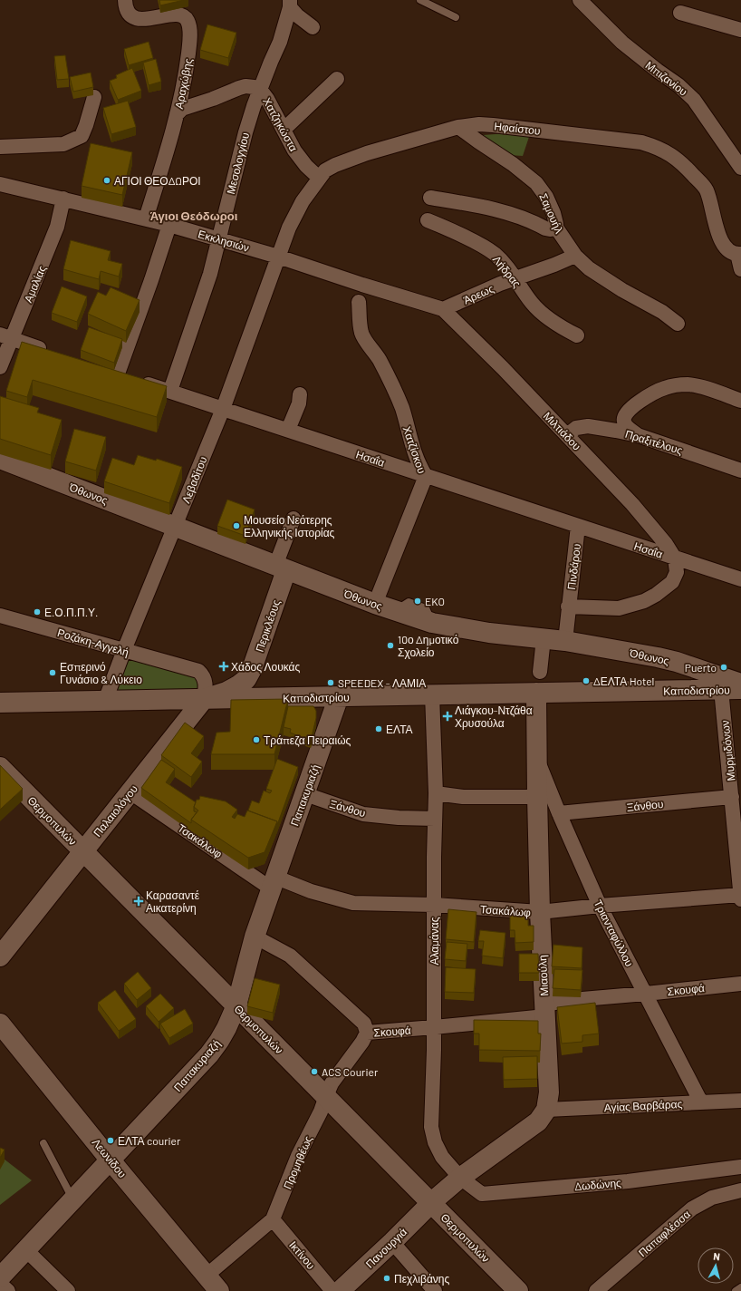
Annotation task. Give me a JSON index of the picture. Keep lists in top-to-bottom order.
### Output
{
  "streets": {
    "main road": [
      "Όθωνος",
      "Περικλέους",
      "Καποδιστρίου",
      "Παπακυριαζή",
      "Παλαιολόγου",
      "Θερμοπυλών",
      "Μιαούλη",
      "Λεωνίδου",
      "Πανουργιά"
    ],
    "street": [
      "Μπιζανίου",
      "Αραχώβης",
      "Χατζηκώστα",
      "Ηφαίστου",
      "Μεσολογγίου",
      "Σαμουήλ",
      "Εκκλησιών",
      "Λήδρας",
      "Αμαλίας",
      "Άρεως",
      "Μιλτιάδου",
      "Πραξιτέλους",
      "Χατζίσκου",
      "Ησαΐα",
      "Λεβαδίτου",
      "Πινδάρου",
      "Ροζάκη-Αγγελή",
      "Μυρμιδόνων",
      "Ξάνθου",
      "Τσακάλωφ",
      "Τριανταφύλλου",
      "Αλαμάνας",
      "Σκουφά",
      "Αγίας Βαρβάρας",
      "Προμηθέως",
      "Δωδώνης",
      "Παπαφλέσσα",
      "Ικτίνου"
    ]
  },
  "crossings": [
    ["Αραχώβης", "Χατζηκώστα"],
    ["Αραχώβης", "Εκκλησιών"],
    ["Χατζηκώστα", "Ηφαίστου"],
    ["Χατζηκώστα", "Μεσολογγίου"],
    ["Ηφαίστου", "Σαμουήλ"],
    ["Ηφαίστου", "Εκκλησιών"],
    ["Ηφαίστου", "Λεβαδίτου"],
    ["Μεσολογγίου", "Εκκλησιών"],
    ["Μεσολογγίου", "Ησαΐα"],
    ["Σαμουήλ", "Άρεως"],
    ["Εκκλησιών", "Αμαλίας"],
    ["Εκκλησιών", "Άρεως"],
    ["Εκκλησιών", "Μιλτιάδου"],
    ["Εκκλησιών", "Ησαΐα"],
    ["Εκκλησιών", "Λεβαδίτου"],
    ["Λήδρας", "Άρεως"],
    ["Άρεως", "Μιλτιάδου"],
    ["Μιλτιάδου", "Πραξιτέλους"],
    ["Μιλτιάδου", "Ησαΐα"],
    ["Χατζίσκου", "Ησαΐα"],
    ["Χατζίσκου", "Όθωνος"],
    ["Ησαΐα", "Λεβαδίτου"],
    ["Ησαΐα", "Πινδάρου"],
    ["Λεβαδίτου", "Όθωνος"],
    ["Λεβαδίτου", "Ροζάκη-Αγγελή"],
    ["Λεβαδίτου", "Καποδιστρίου"],
    ["Όθωνος", "Πινδάρου"],
    ["Όθωνος", "Περικλέους"],
    ["Ροζάκη-Αγγελή", "Καποδιστρίου"],
    ["Ροζάκη-Αγγελή", "Παλαιολόγου"],
    ["Καποδιστρίου", "Μυρμιδόνων"],
    ["Καποδιστρίου", "Παπακυριαζή"],
    ["Καποδιστρίου", "Παλαιολόγου"],
    ["Καποδιστρίου", "Αλαμάνας"],
    ["Καποδιστρίου", "Μιαούλη"],
    ["Μυρμιδόνων", "Ξάνθου"],
    ["Μυρμιδόνων", "Τσακάλωφ"],
    ["Παπακυριαζή", "Ξάνθου"],
    ["Παπακυριαζή", "Θερμοπυλών"],
    ["Παπακυριαζή", "Τσακάλωφ"],
    ["Παπακυριαζή", "Σκουφά"],
    ["Παπακυριαζή", "Λεωνίδου"],
    ["Ξάνθου", "Τριανταφύλλου"],
    ["Ξάνθου", "Αλαμάνας"],
    ["Παλαιολόγου", "Θερμοπυλών"],
    ["Παλαιολόγου", "Τσακάλωφ"],
    ["Θερμοπυλών", "Προμηθέως"],
    ["Θερμοπυλών", "Πανουργιά"],
    ["Τσακάλωφ", "Τριανταφύλλου"],
    ["Τσακάλωφ", "Αλαμάνας"],
    ["Τσακάλωφ", "Μιαούλη"],
    ["Τριανταφύλλου", "Μιαούλη"],
    ["Τριανταφύλλου", "Σκουφά"],
    ["Τριανταφύλλου", "Αγίας Βαρβάρας"],
    ["Αλαμάνας", "Σκουφά"],
    ["Αλαμάνας", "Δωδώνης"],
    ["Μιαούλη", "Σκουφά"],
    ["Μιαούλη", "Αγίας Βαρβάρας"],
    ["Σκουφά", "Προμηθέως"],
    ["Λεωνίδου", "Προμηθέως"],
    ["Προμηθέως", "Ικτίνου"]
  ],
  "districts": ["Άγιοι Θεόδωροι"],
  "places": {
    "other": [
      "ΑΓΙΟΙ ΘΕΟΔΩΡΟΙ",
      "Μουσείο Νεότερης Ελληνικής Ιστορίας",
      "EKO",
      "Ε.Ο.Π.Π.Υ.",
      "10ο Δημοτικό Σχολείο",
      "Puerto",
      "Εσπερινό Γυνάσιο & Λύκειο",
      "ΔΕΛΤΑ Hotel",
      "SPEEDEX - ΛΑΜΙΑ",
      "ΕΛΤΑ",
      "Τράπεζα Πειραιώς",
      "ACS Courier",
      "ΕΛΤΑ courier",
      "Πεχλιβάνης"
    ],
    "health": ["Χάδος Λουκάς", "Λιάγκου-Ντζάθα Χρυσούλα", "Καρασαντέ Αικατερίνη"]
  },
  "north": "top"
}
